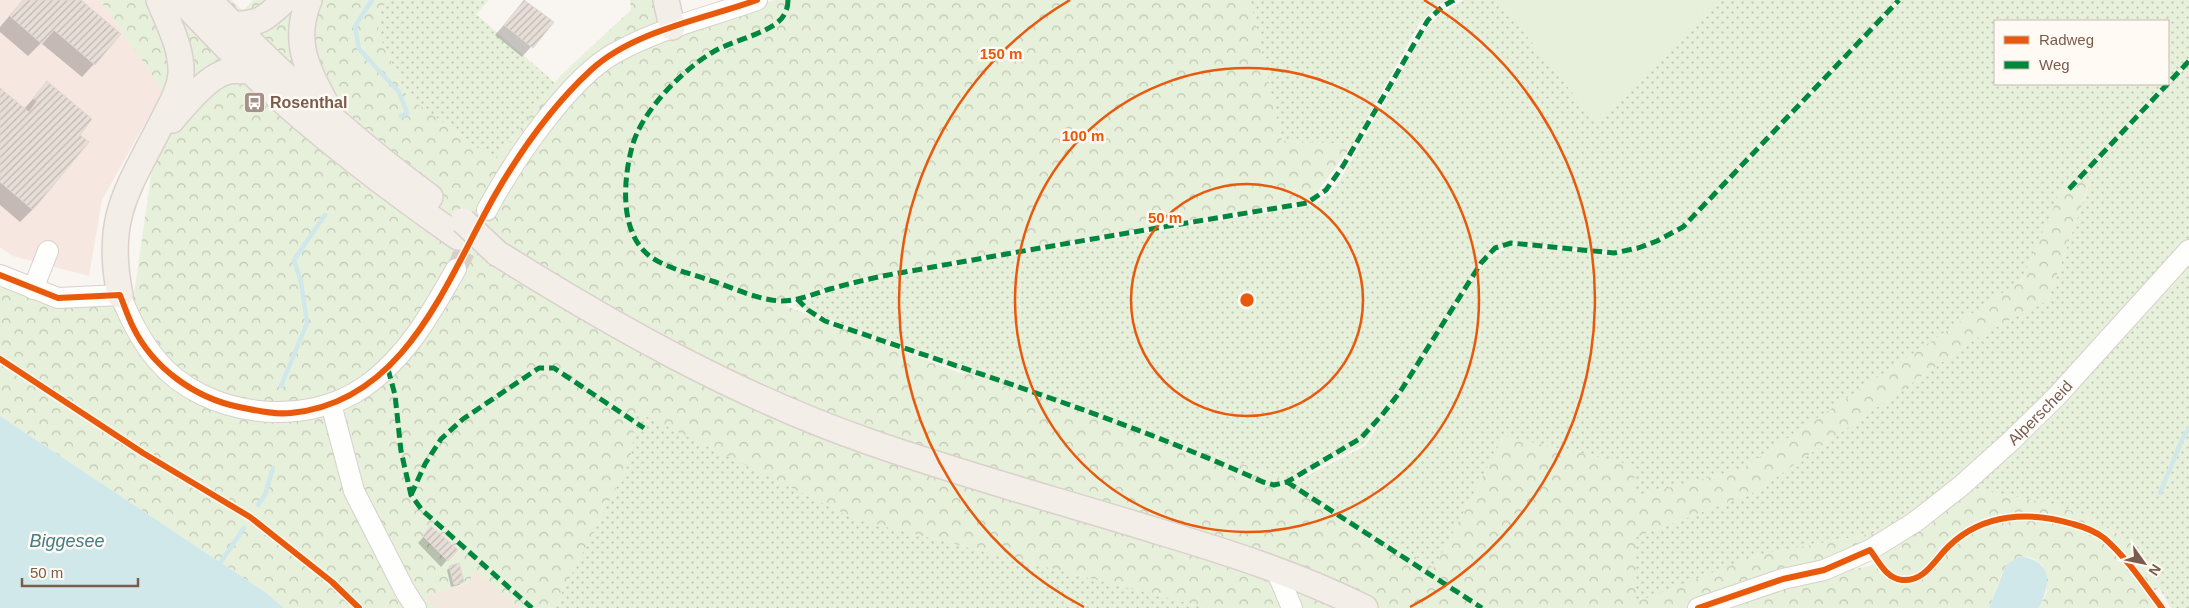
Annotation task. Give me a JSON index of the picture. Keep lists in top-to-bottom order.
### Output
{
  "streets": {
    "street": ["Alperscheid"]
  },
  "water": ["Biggesee"],
  "places": {
    "bus stop": ["Rosenthal"]
  },
  "legend": ["Radweg", "Weg"],
  "scale_bar": "50 m",
  "north": "bottom right",
  "rings": ["150 m", "100 m", "50 m"]
}
